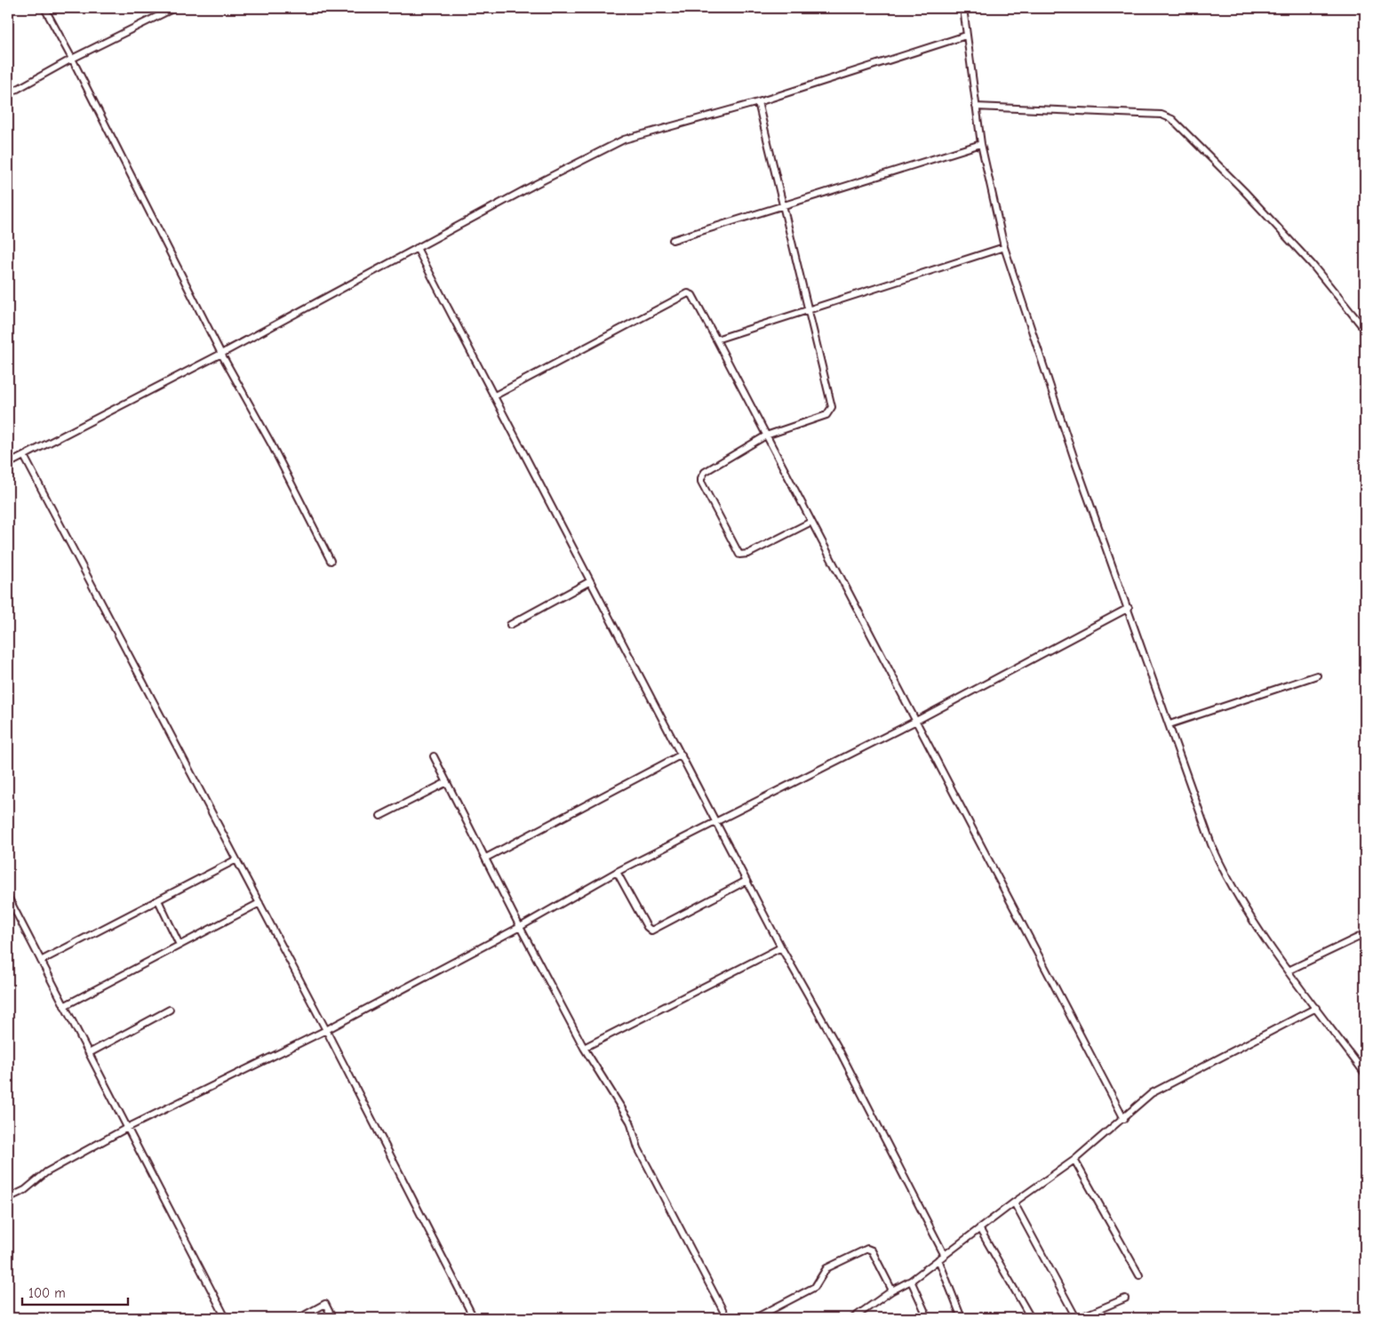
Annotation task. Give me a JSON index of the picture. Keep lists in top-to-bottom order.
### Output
{
  "scale_bar": "100 m"
}
